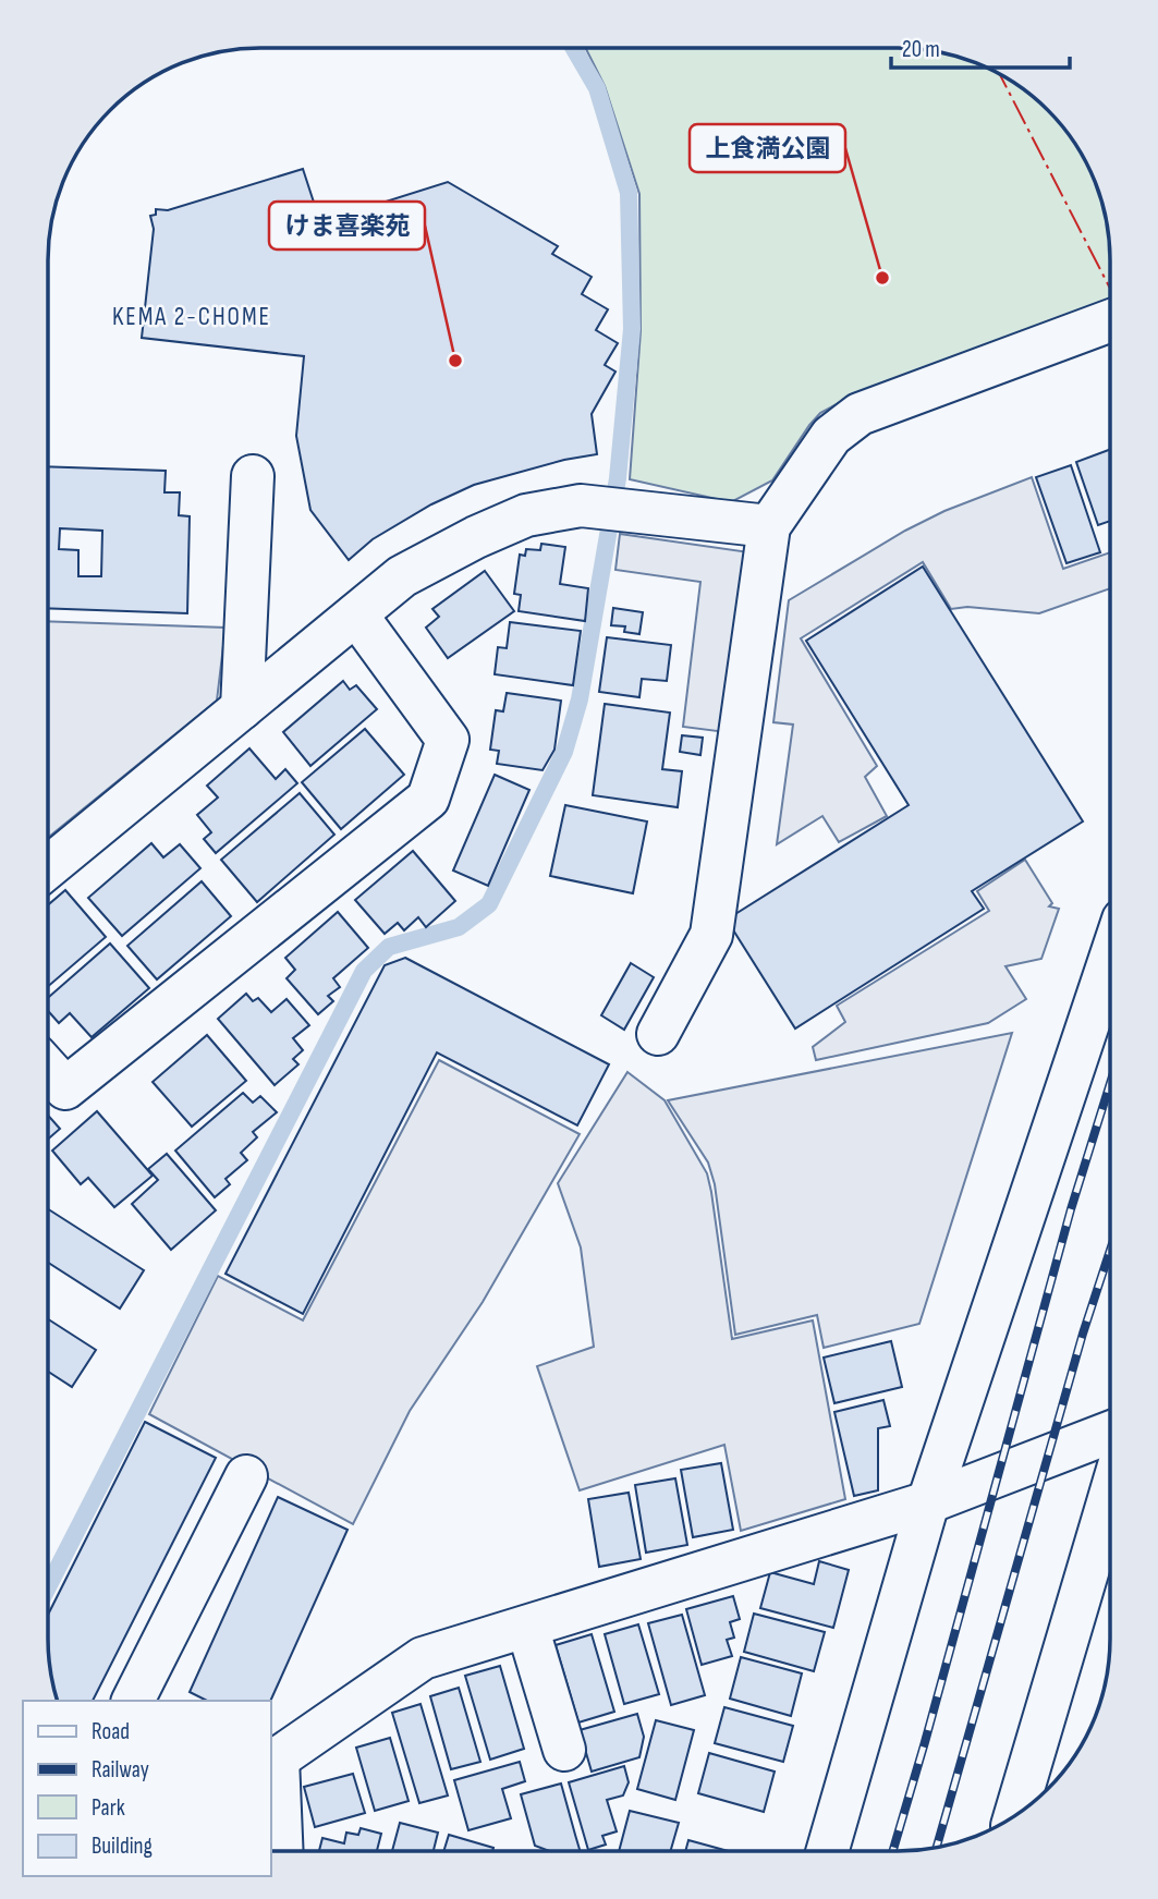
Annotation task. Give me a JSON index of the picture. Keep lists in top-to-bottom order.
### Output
{
  "districts": ["KEMA 2-CHOME"],
  "places": ["上食満公園", "けま喜楽苑"],
  "legend": [
    "Road",
    "Railway",
    "Park",
    "Building"
  ],
  "scale_bar": "20 m"
}
